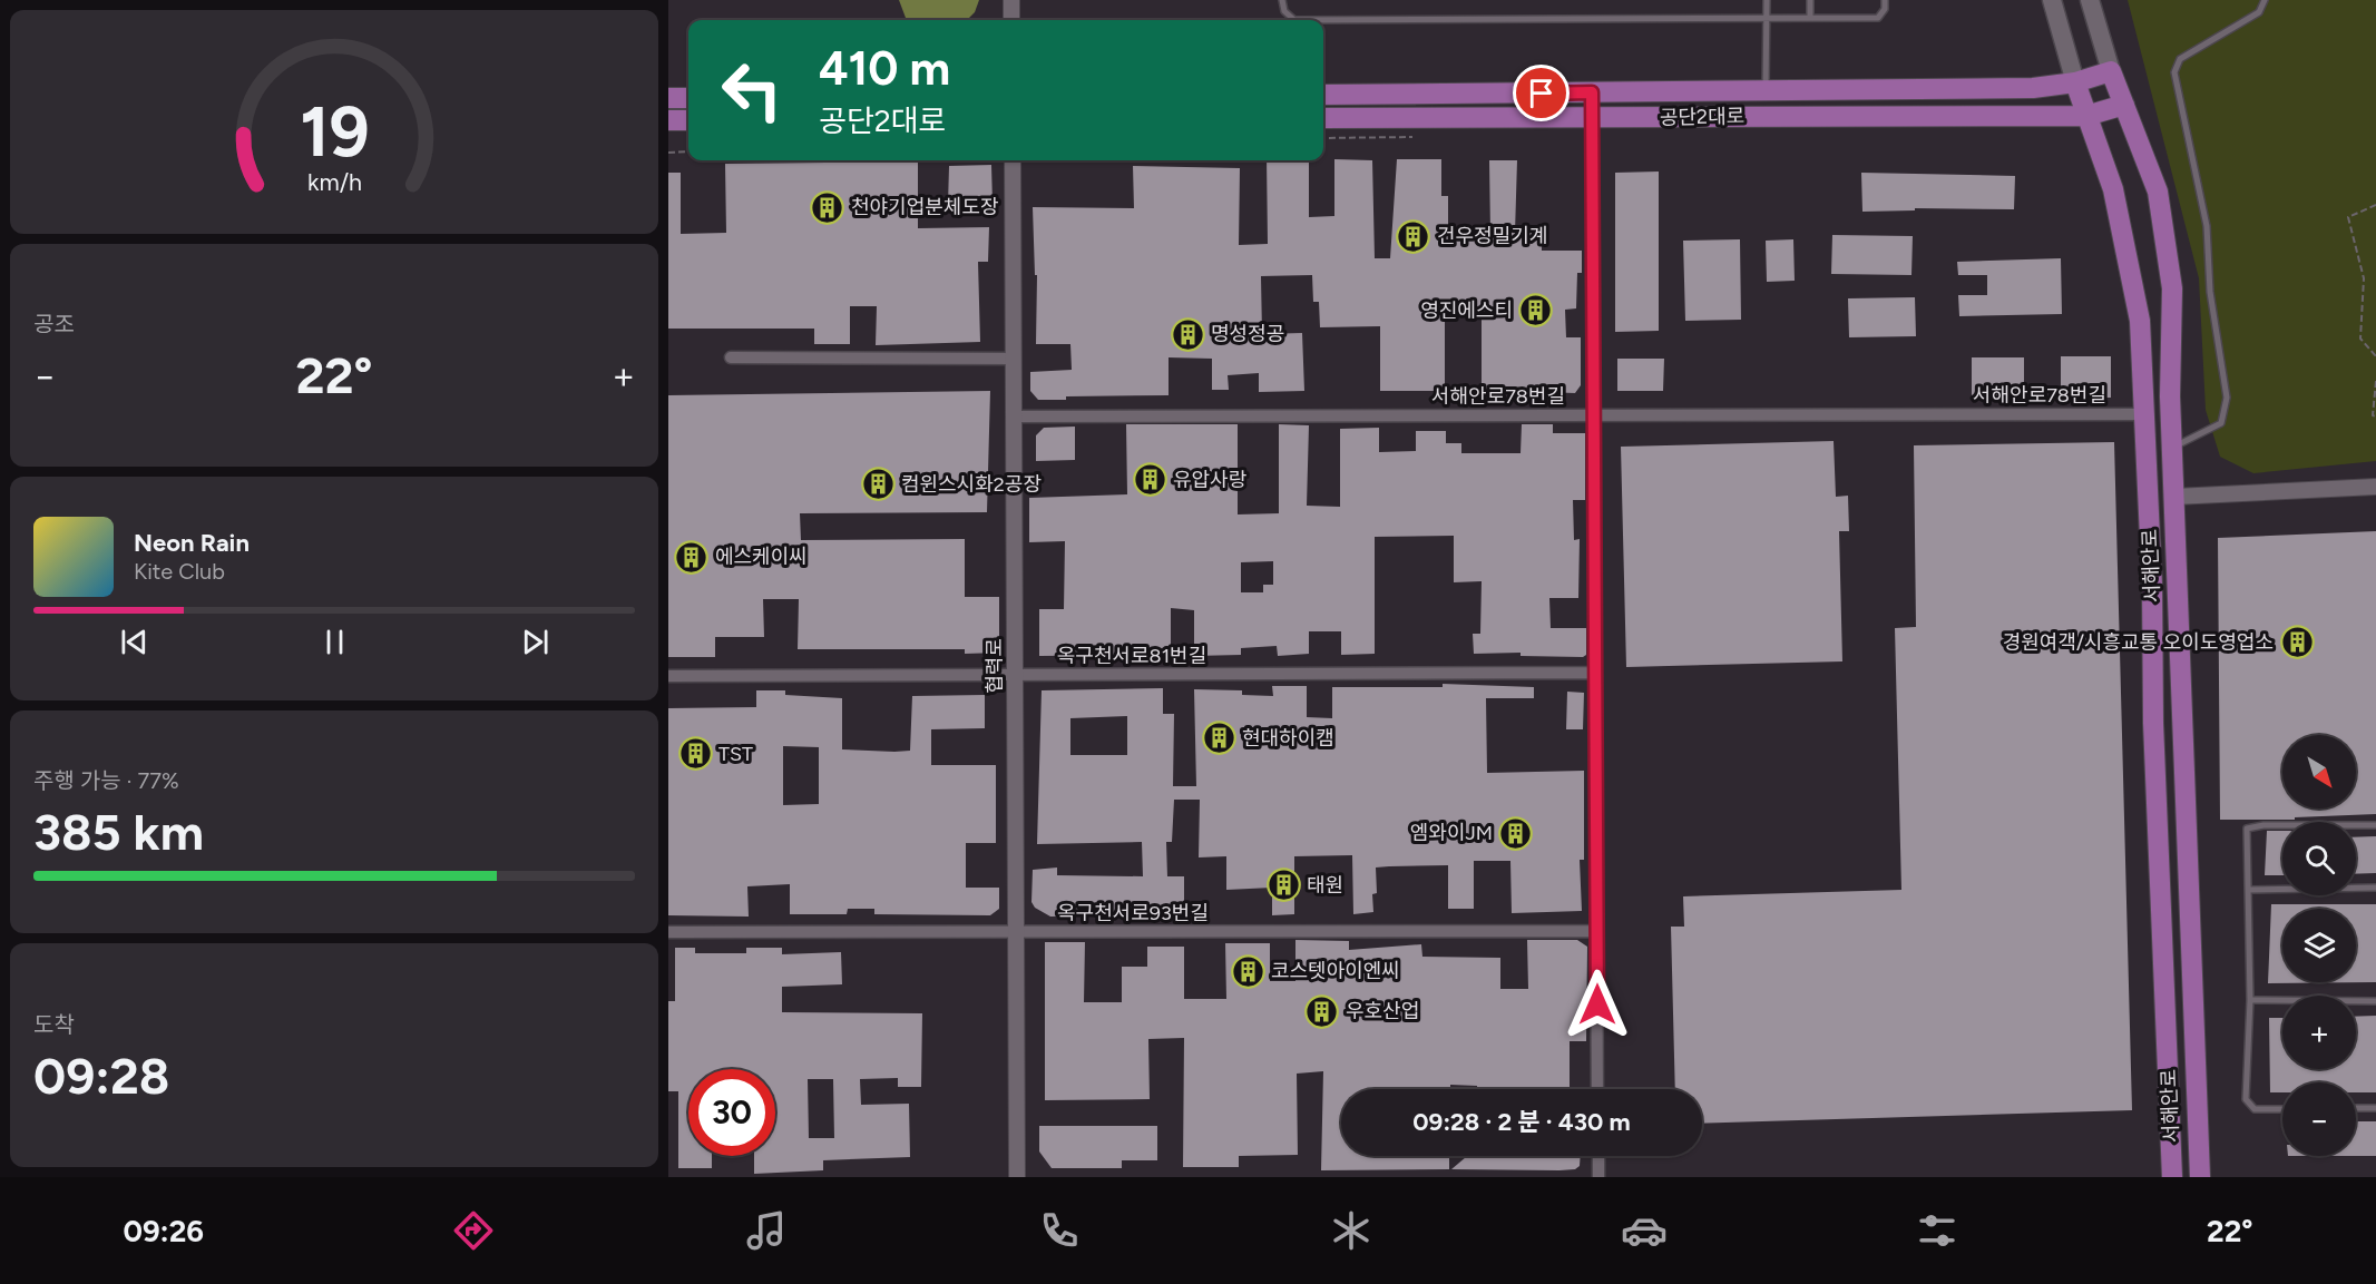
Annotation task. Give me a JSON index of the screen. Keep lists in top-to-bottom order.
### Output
{
  "streets": {
    "main road": ["공단2대로", "서해안로"],
    "street": [
      "서해안로78번길",
      "옥구천서로81번길",
      "협력로",
      "옥구천서로93번길"
    ]
  },
  "crossings": [
    ["공단2대로", "서해안로"],
    ["서해안로78번길", "서해안로"],
    ["서해안로78번길", "협력로"],
    ["옥구천서로81번길", "협력로"],
    ["협력로", "옥구천서로93번길"]
  ],
  "places": {
    "building": [
      "천야기업분체도장",
      "건우정밀기계",
      "영진에스티",
      "명성정공",
      "유압사랑",
      "컴윈스시화2공장",
      "에스케이씨",
      "경원여객/시흥교통 오이도영업소",
      "현대하이캠",
      "TST",
      "엠와이JM",
      "태원",
      "코스텟아이엔씨",
      "우호산업"
    ]
  },
  "north": "bottom right",
  "page": {
    "turn": ["410 m", "공단2대로"],
    "tile": [
      "공조",
      ["주행 가능 · 77%", "385 km"],
      ["도착", "09:28"]
    ],
    "heat": ["−", "22°", "+"],
    "song": ["Neon Rain", "Kite Club"],
    "map_buttons": ["+", "−"],
    "limit": "30",
    "trip": "09:28 · 2 분 · 430 m",
    "tabs": ["09:26", "22°"],
    "gauge": ["19", "km/h"]
  }
}
